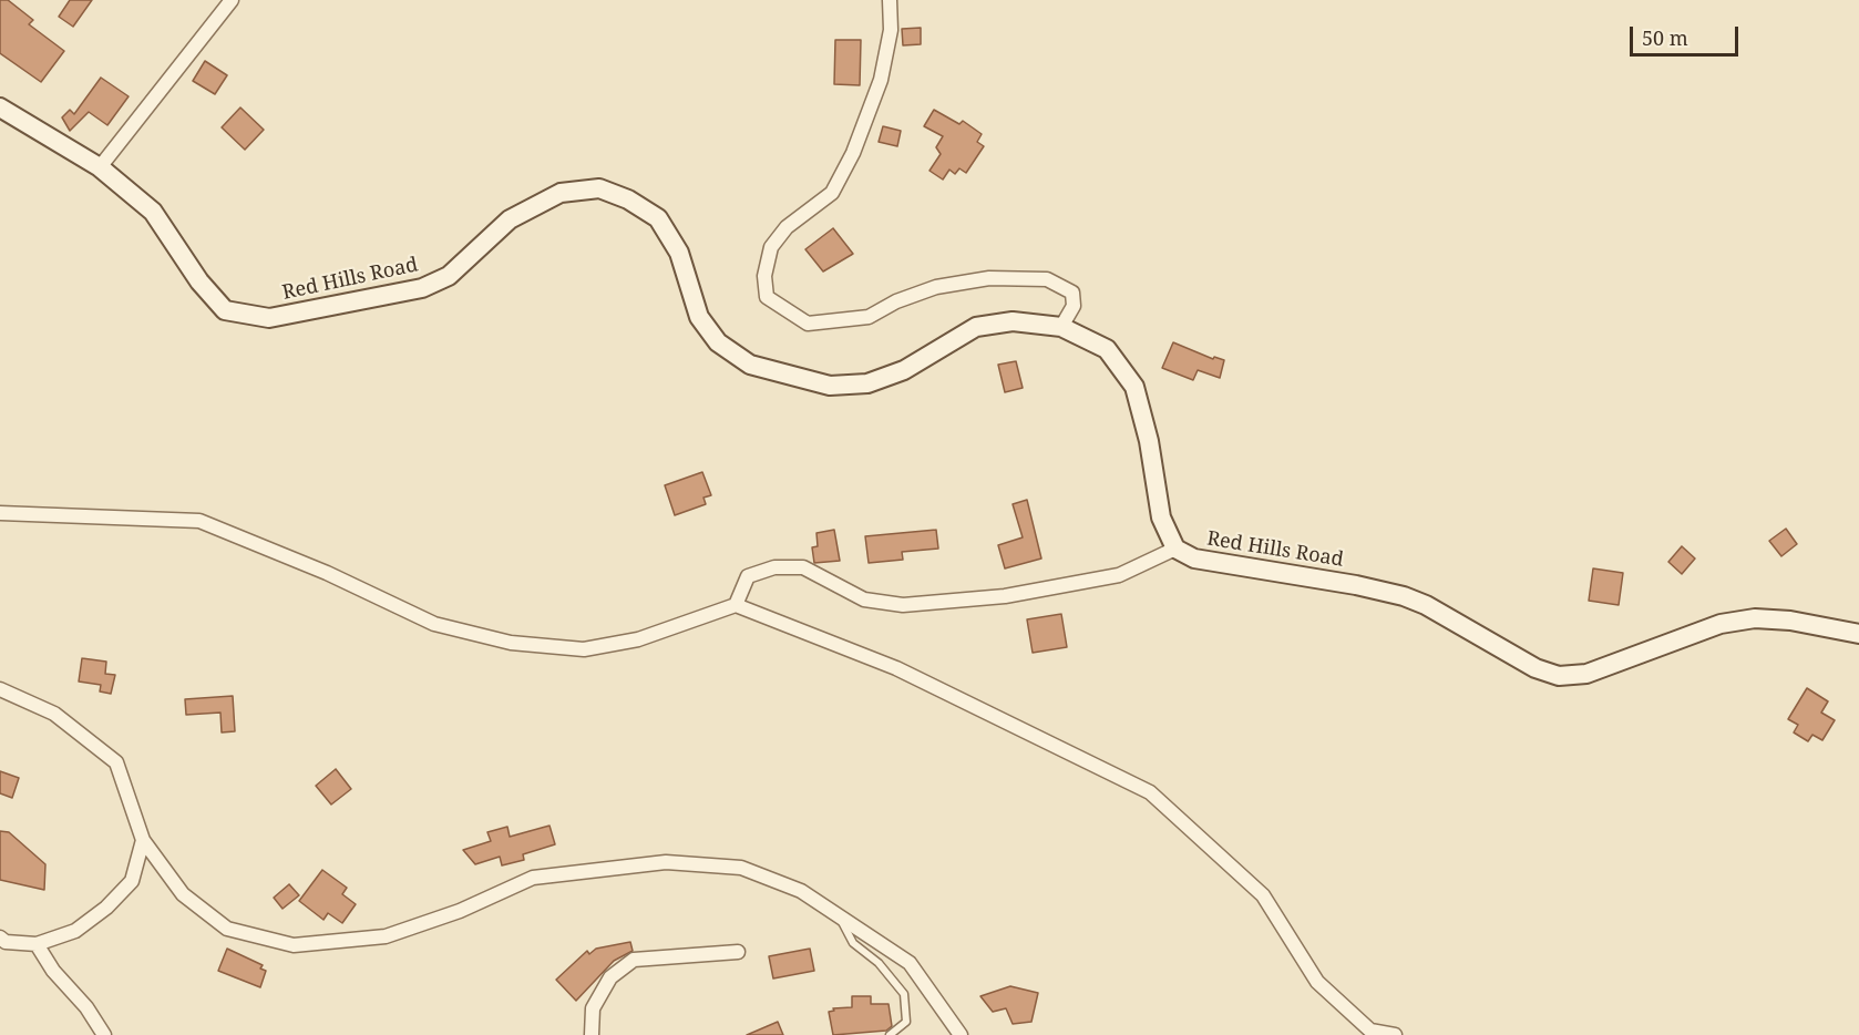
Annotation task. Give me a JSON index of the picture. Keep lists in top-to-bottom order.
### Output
{
  "streets": {
    "main road": ["Red Hills Road"]
  },
  "scale_bar": "50 m"
}
